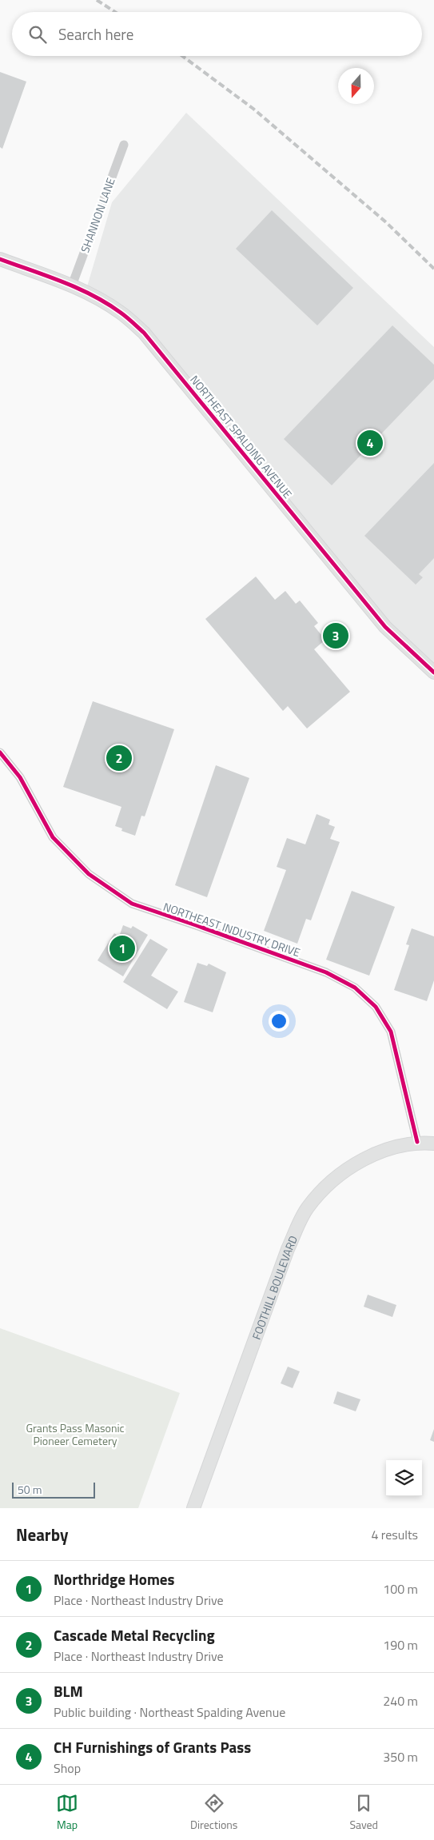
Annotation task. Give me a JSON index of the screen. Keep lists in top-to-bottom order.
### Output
{
  "streets": {
    "street": [
      "SHANNON LANE",
      "NORTHEAST SPALDING AVENUE",
      "NORTHEAST INDUSTRY DRIVE",
      "FOOTHILL BOULEVARD"
    ]
  },
  "crossings": [
    ["SHANNON LANE", "NORTHEAST SPALDING AVENUE"],
    ["NORTHEAST INDUSTRY DRIVE", "FOOTHILL BOULEVARD"]
  ],
  "parks": ["Grants Pass Masonic Pioneer Cemetery"],
  "scale_bar": "50 m",
  "north": "bottom",
  "page": {
    "search": "Search here",
    "pins": [
      "4",
      "3",
      "2",
      "1"
    ],
    "scale": "50 m",
    "heading": ["Nearby", "4 results"],
    "list": [
      {
        "mark": "1",
        "name": "Northridge Homes",
        "note": "Place · Northeast Industry Drive",
        "value": "100 m"
      },
      {
        "mark": "2",
        "name": "Cascade Metal Recycling",
        "note": "Place · Northeast Industry Drive",
        "value": "190 m"
      },
      {
        "mark": "3",
        "name": "BLM",
        "note": "Public building · Northeast Spalding Avenue",
        "value": "240 m"
      },
      {
        "mark": "4",
        "name": "CH Furnishings of Grants Pass",
        "note": "Shop",
        "value": "350 m"
      }
    ],
    "nav": ["Map", "Directions", "Saved"]
  }
}
